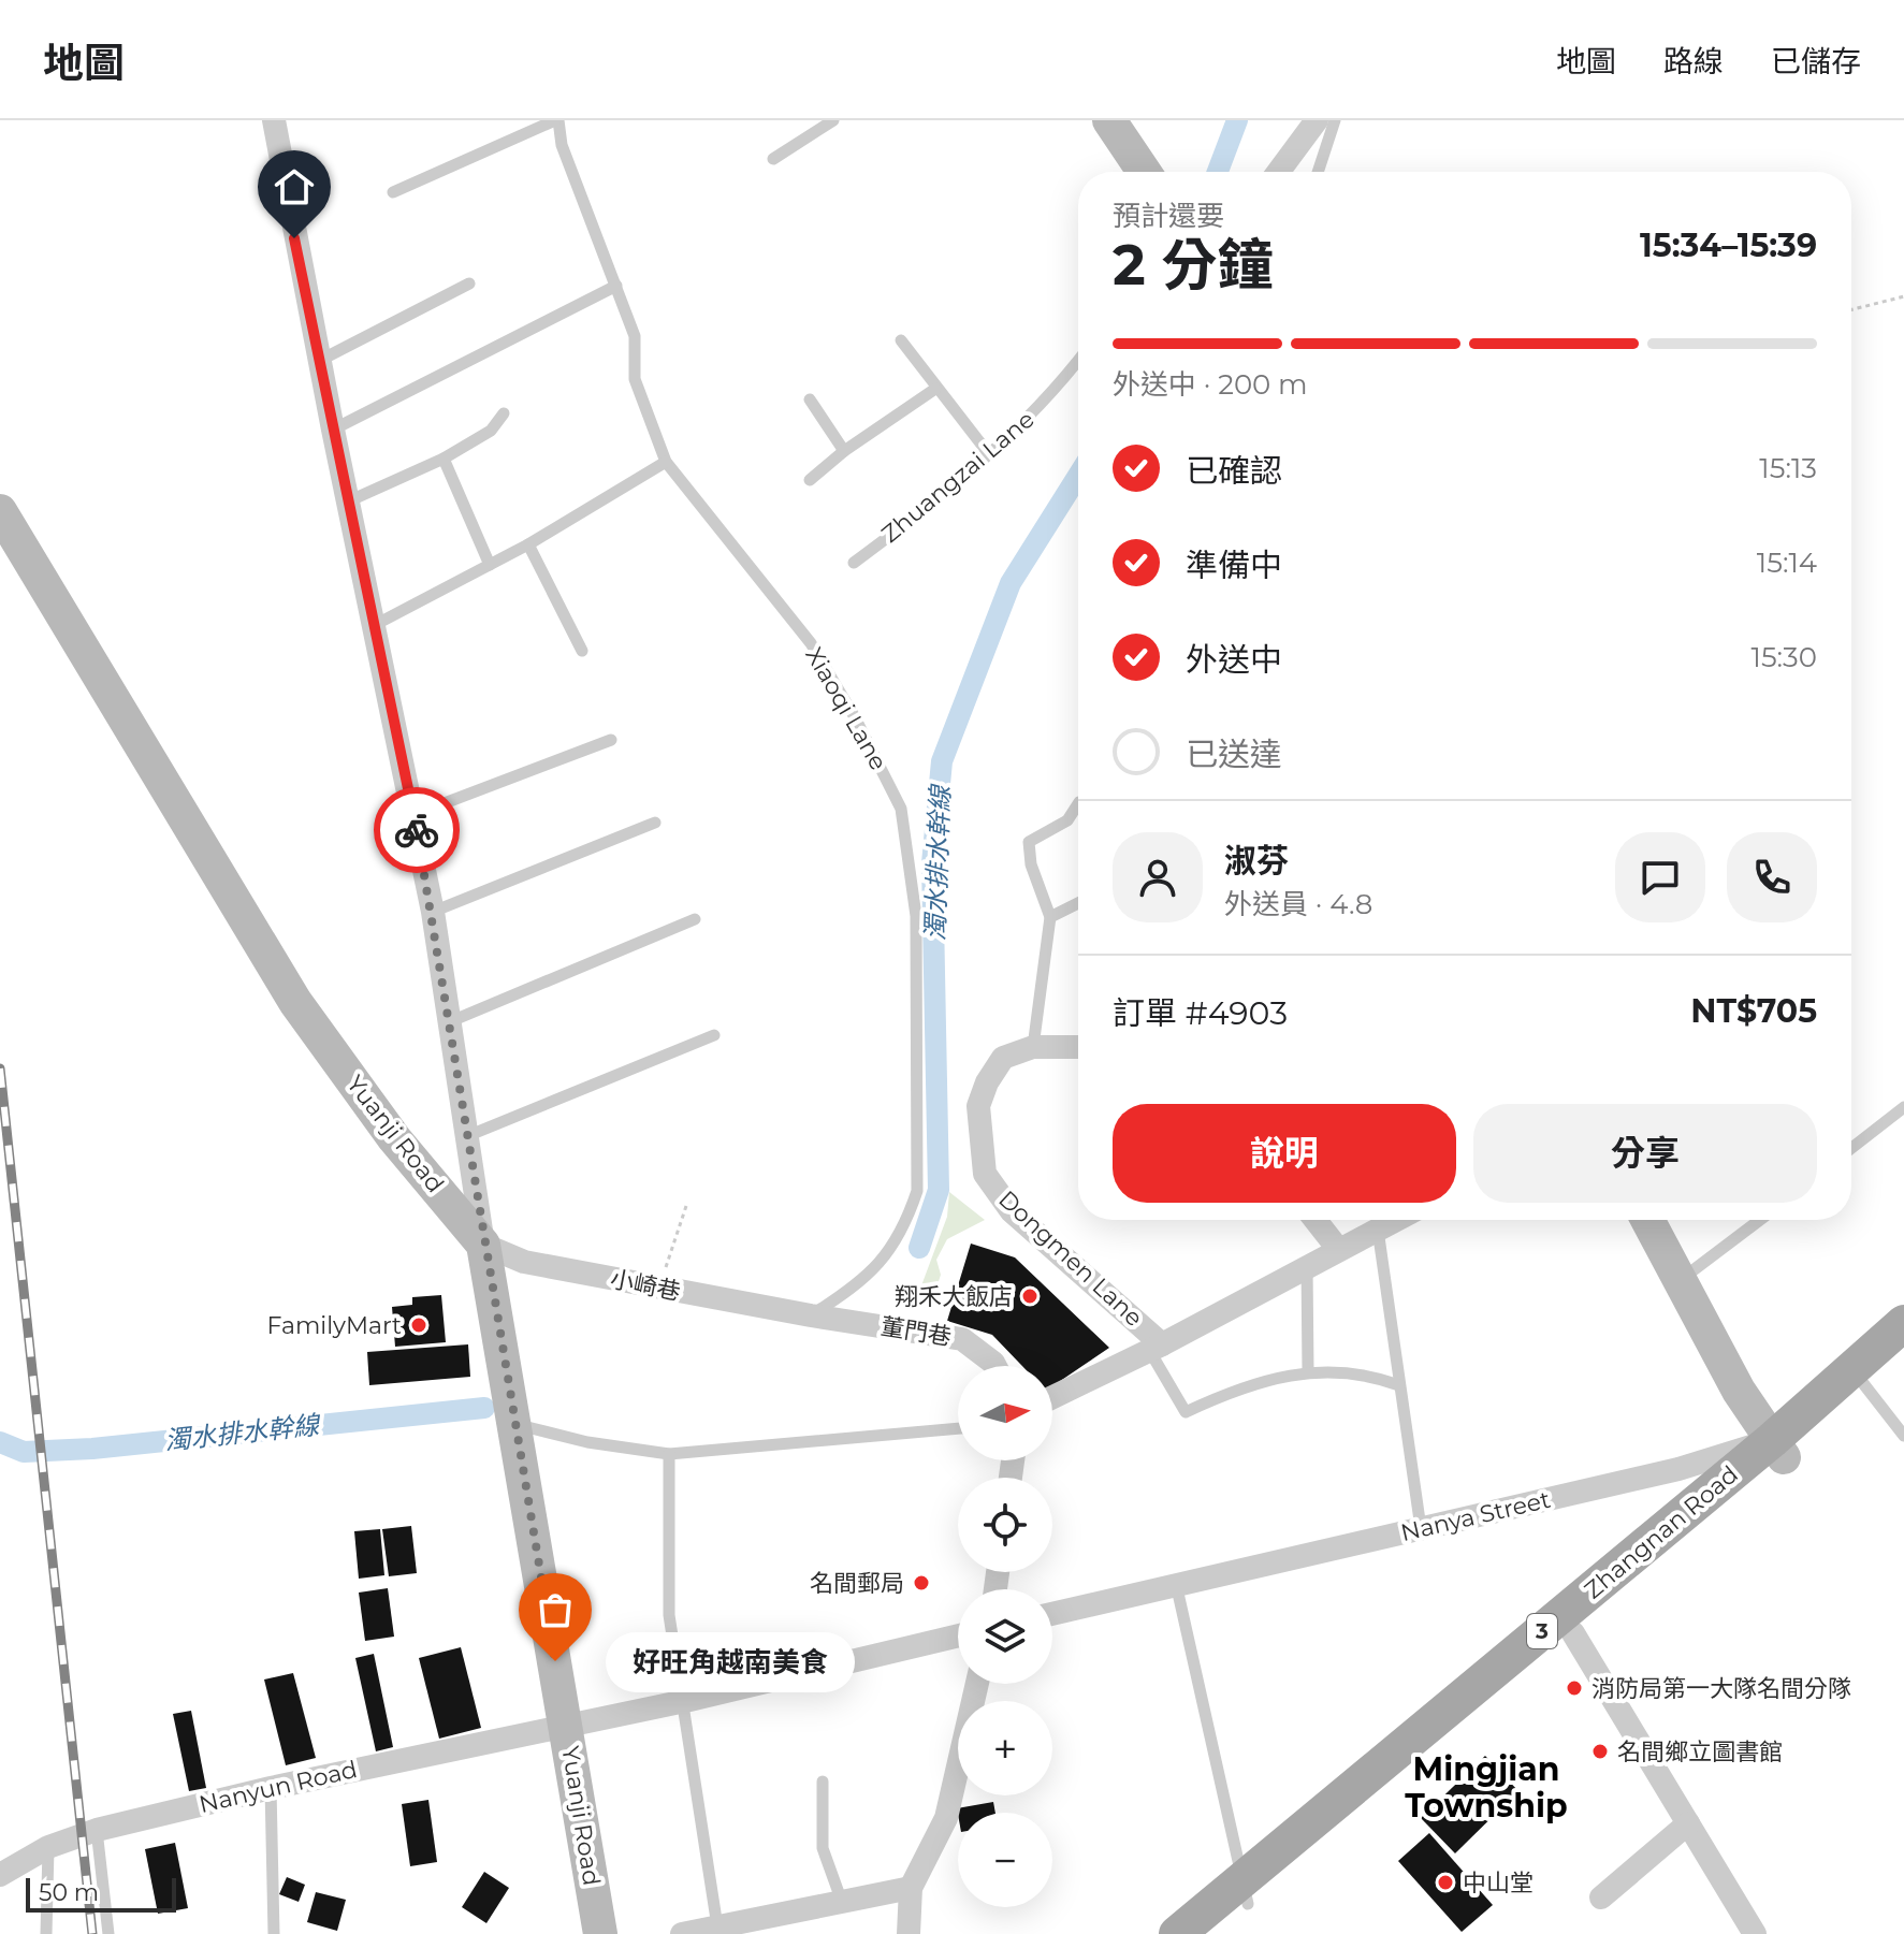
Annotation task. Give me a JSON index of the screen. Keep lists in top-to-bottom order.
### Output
{
  "streets": {
    "main road": ["Yuanji Road", "Zhangnan Road", "3"],
    "street": [
      "Dongmen Lane",
      "小崎巷",
      "董門巷",
      "Nanya Street",
      "Nanyun Road"
    ],
    "lane": ["Zhuangzai Lane", "Xiaoqi Lane"]
  },
  "crossings": [
    ["Xiaoqi Lane", "小崎巷"],
    ["Xiaoqi Lane", "董門巷"],
    ["Yuanji Road", "小崎巷"],
    ["Yuanji Road", "Nanyun Road"],
    ["小崎巷", "董門巷"],
    ["Nanya Street", "Zhangnan Road"]
  ],
  "districts": ["Mingjian Township"],
  "water": ["濁水排水幹線"],
  "places": [
    "翔禾大飯店",
    "FamilyMart",
    "名間郵局",
    "好旺角越南美食",
    "消防局第一大隊名間分隊",
    "名間鄉立圖書館",
    "中山堂"
  ],
  "scale_bar": "50 m",
  "north": "right",
  "page": {
    "header": "地圖",
    "nav": ["地圖", "路線", "已儲存"],
    "heading": ["2 分鐘", "預計還要", "15:34–15:39"],
    "panel": [
      "淑芬",
      "外送員 · 4.8",
      "訂單 #4903",
      "NT$705"
    ],
    "bar": "外送中 · 200 m",
    "list": [
      ["已確認", "15:13"],
      ["準備中", "15:14"],
      ["外送中", "15:30"],
      "已送達"
    ],
    "buttons": ["說明", "分享"],
    "map_buttons": ["+", "−"],
    "bubble": "好旺角越南美食",
    "scale": "50 m"
  }
}
